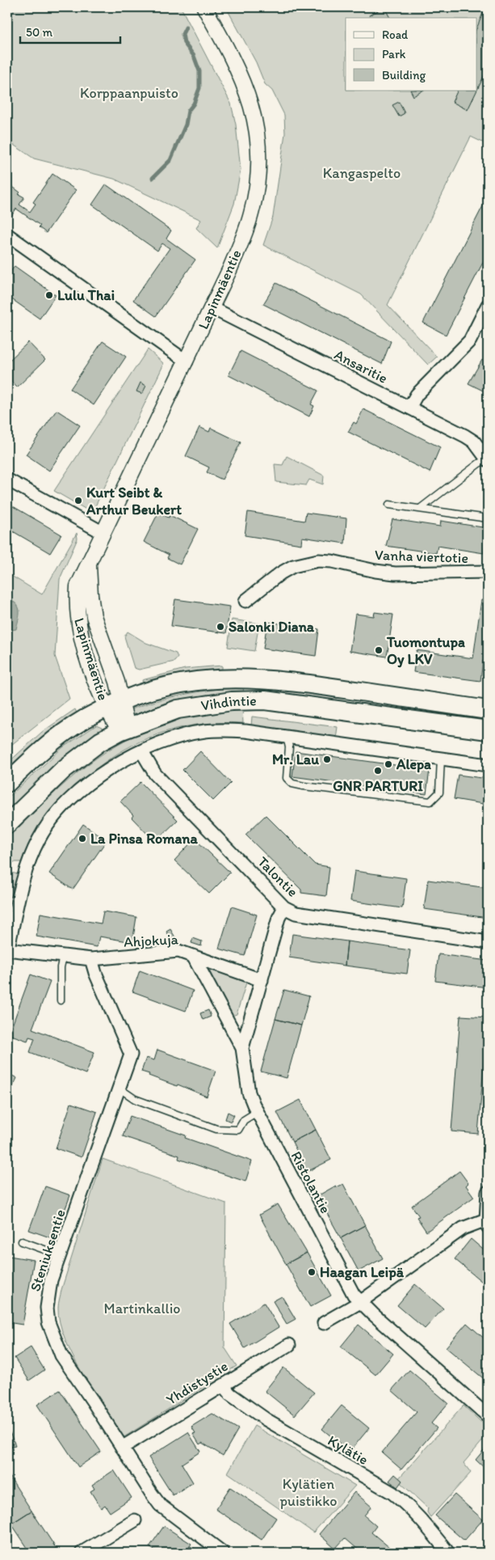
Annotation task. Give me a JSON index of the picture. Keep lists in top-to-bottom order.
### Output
{
  "streets": {
    "main road": ["Vihdintie"],
    "street": [
      "Lapinmäentie",
      "Ansaritie",
      "Vanha viertotie",
      "Talontie",
      "Ahjokuja",
      "Ristolantie",
      "Steniuksentie",
      "Yhdistystie",
      "Kylätie"
    ]
  },
  "crossings": [
    ["Lapinmäentie", "Ansaritie"],
    ["Lapinmäentie", "Vihdintie"],
    ["Vihdintie", "Talontie"],
    ["Vihdintie", "Ahjokuja"],
    ["Talontie", "Ristolantie"],
    ["Ahjokuja", "Ristolantie"],
    ["Ahjokuja", "Steniuksentie"],
    ["Steniuksentie", "Yhdistystie"],
    ["Yhdistystie", "Kylätie"]
  ],
  "parks": [
    "Korppaanpuisto",
    "Kangaspelto",
    "Martinkallio",
    "Kylätien puistikko"
  ],
  "places": [
    "Lulu Thai",
    "Kurt Seibt & Arthur Beukert",
    "Salonki Diana",
    "Tuomontupa Oy LKV",
    "Mr. Lau",
    "Alepa",
    "GNR PARTURI",
    "La Pinsa Romana",
    "Haagan Leipä"
  ],
  "legend": ["Road", "Park", "Building"],
  "scale_bar": "50 m"
}
